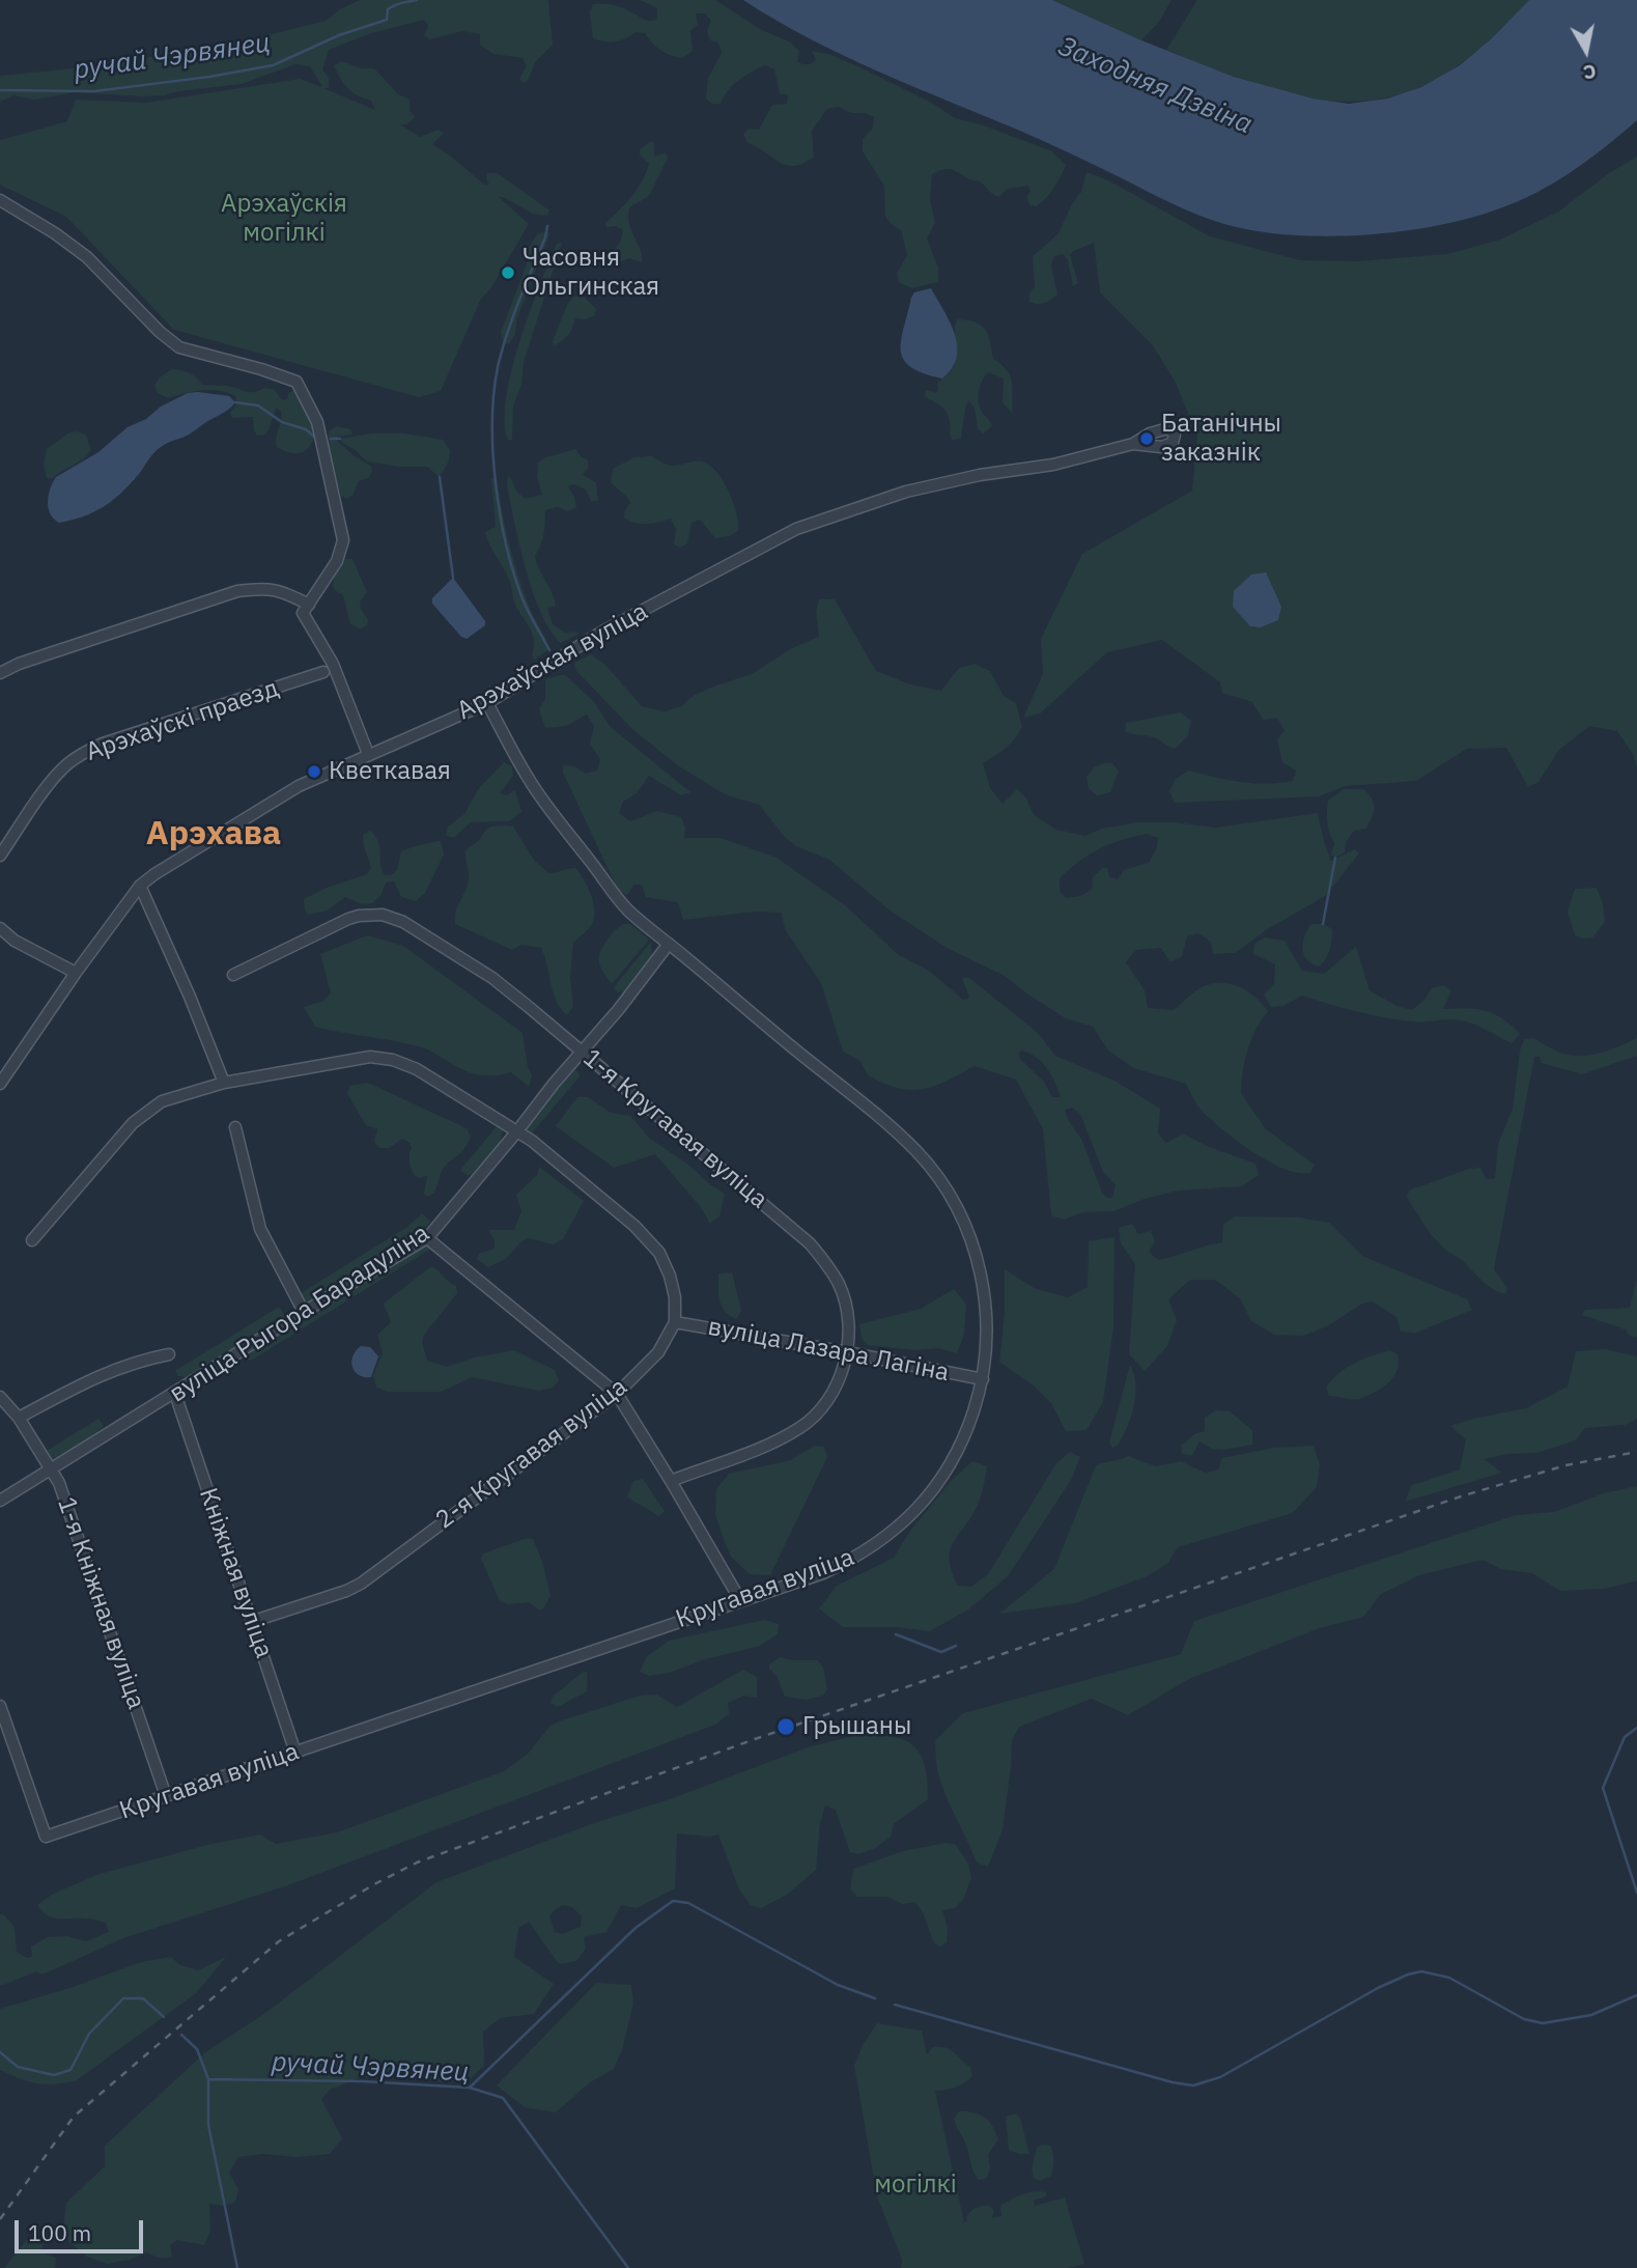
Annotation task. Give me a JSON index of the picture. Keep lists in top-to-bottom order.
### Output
{
  "streets": {
    "street": [
      "Арэхаўская вуліца",
      "Арэхаўскі праезд",
      "1-я Кругавая вуліца",
      "вуліца Рыгора Барадуліна",
      "вуліца Лазара Лагіна",
      "2-я Кругавая вуліца",
      "Кніжная вуліца",
      "Кругавая вуліца",
      "1-я Кніжная вуліца"
    ]
  },
  "crossings": [
    ["Арэхаўская вуліца", "Кругавая вуліца"],
    ["1-я Кругавая вуліца", "вуліца Рыгора Барадуліна"],
    ["1-я Кругавая вуліца", "вуліца Лазара Лагіна"],
    ["вуліца Рыгора Барадуліна", "Кніжная вуліца"],
    ["вуліца Рыгора Барадуліна", "Кругавая вуліца"],
    ["вуліца Рыгора Барадуліна", "1-я Кніжная вуліца"],
    ["вуліца Лазара Лагіна", "2-я Кругавая вуліца"],
    ["вуліца Лазара Лагіна", "Кругавая вуліца"],
    ["2-я Кругавая вуліца", "Кніжная вуліца"],
    ["Кніжная вуліца", "Кругавая вуліца"],
    ["Кругавая вуліца", "1-я Кніжная вуліца"]
  ],
  "districts": ["Арэхава"],
  "water": ["ручай Чэрвянец", "Заходняя Дзвіна"],
  "parks": ["Арэхаўскія могілкі", "могілкі"],
  "places": [
    "Часовня Ольгинская",
    "Батанічны заказнік",
    "Кветкавая",
    "Грышаны"
  ],
  "scale_bar": "100 m",
  "north": "bottom"
}
